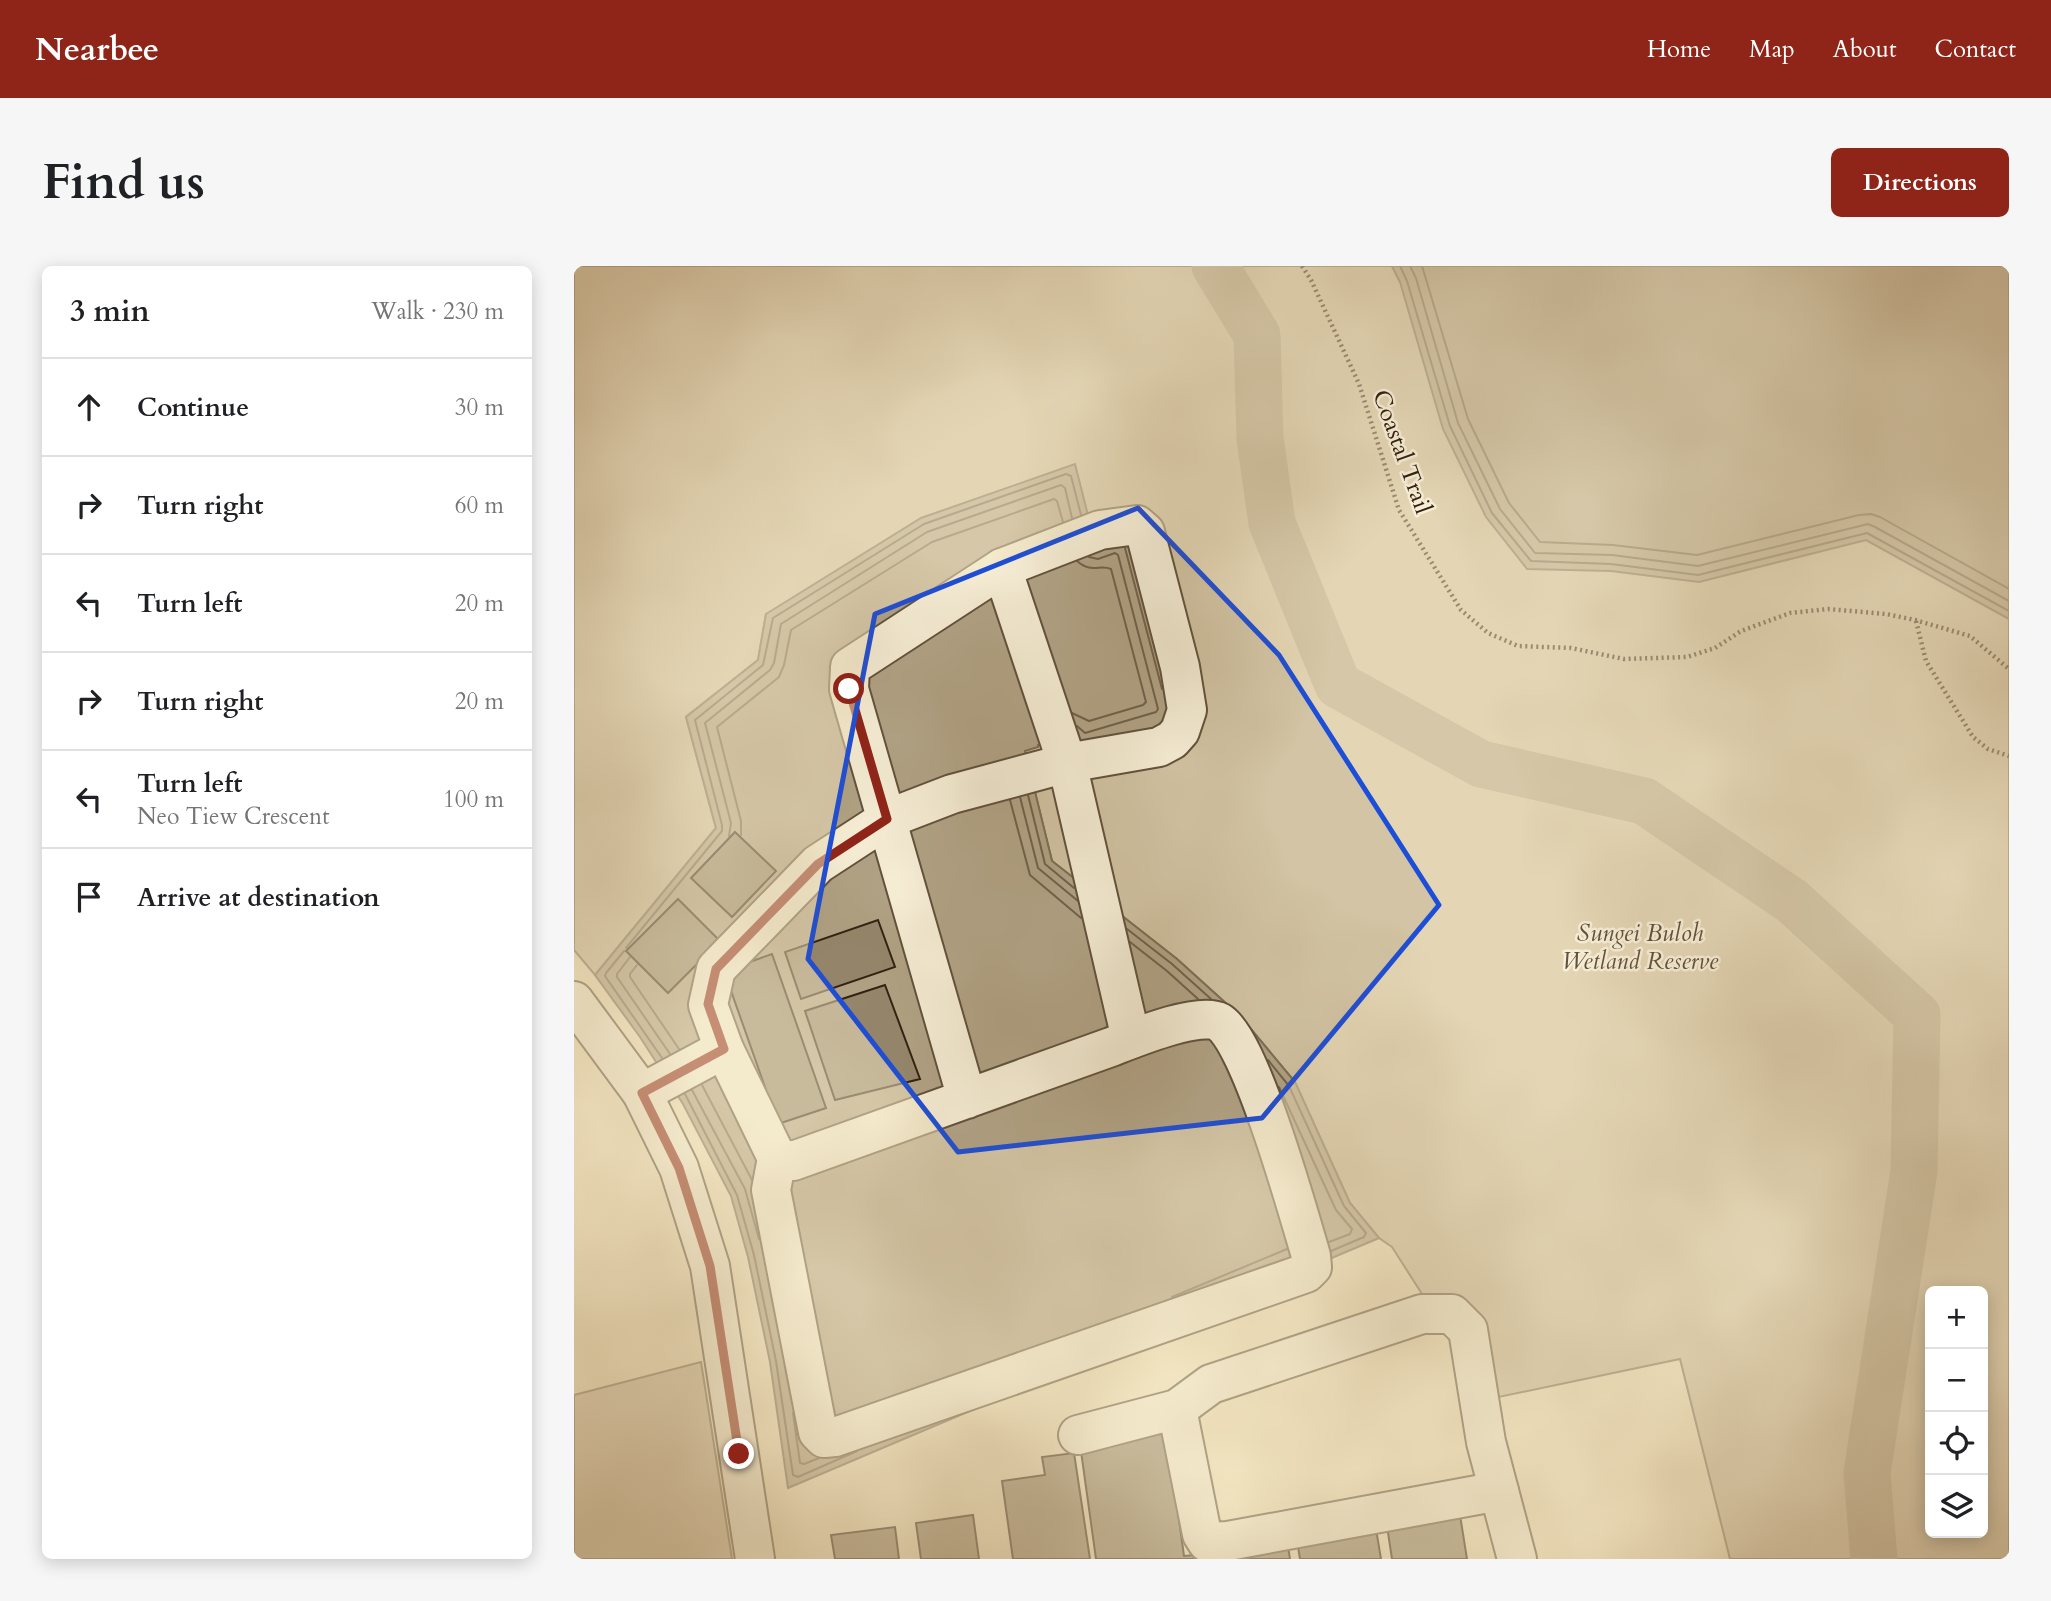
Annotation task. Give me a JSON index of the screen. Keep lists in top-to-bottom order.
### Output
{
  "streets": {
    "path": ["Coastal Trail"]
  },
  "parks": ["Sungei Buloh Wetland Reserve"],
  "page": {
    "header": "Nearbee",
    "nav": [
      "Home",
      "Map",
      "About",
      "Contact"
    ],
    "buttons": "Directions",
    "title": "Find us",
    "heading": ["3 min", "Walk · 230 m"],
    "list": [
      ["Continue", "30 m"],
      ["Turn right", "60 m"],
      ["Turn left", "20 m"],
      ["Turn right", "20 m"],
      ["Turn left", "Neo Tiew Crescent", "100 m"],
      "Arrive at destination"
    ],
    "map_buttons": ["+", "−"]
  }
}
